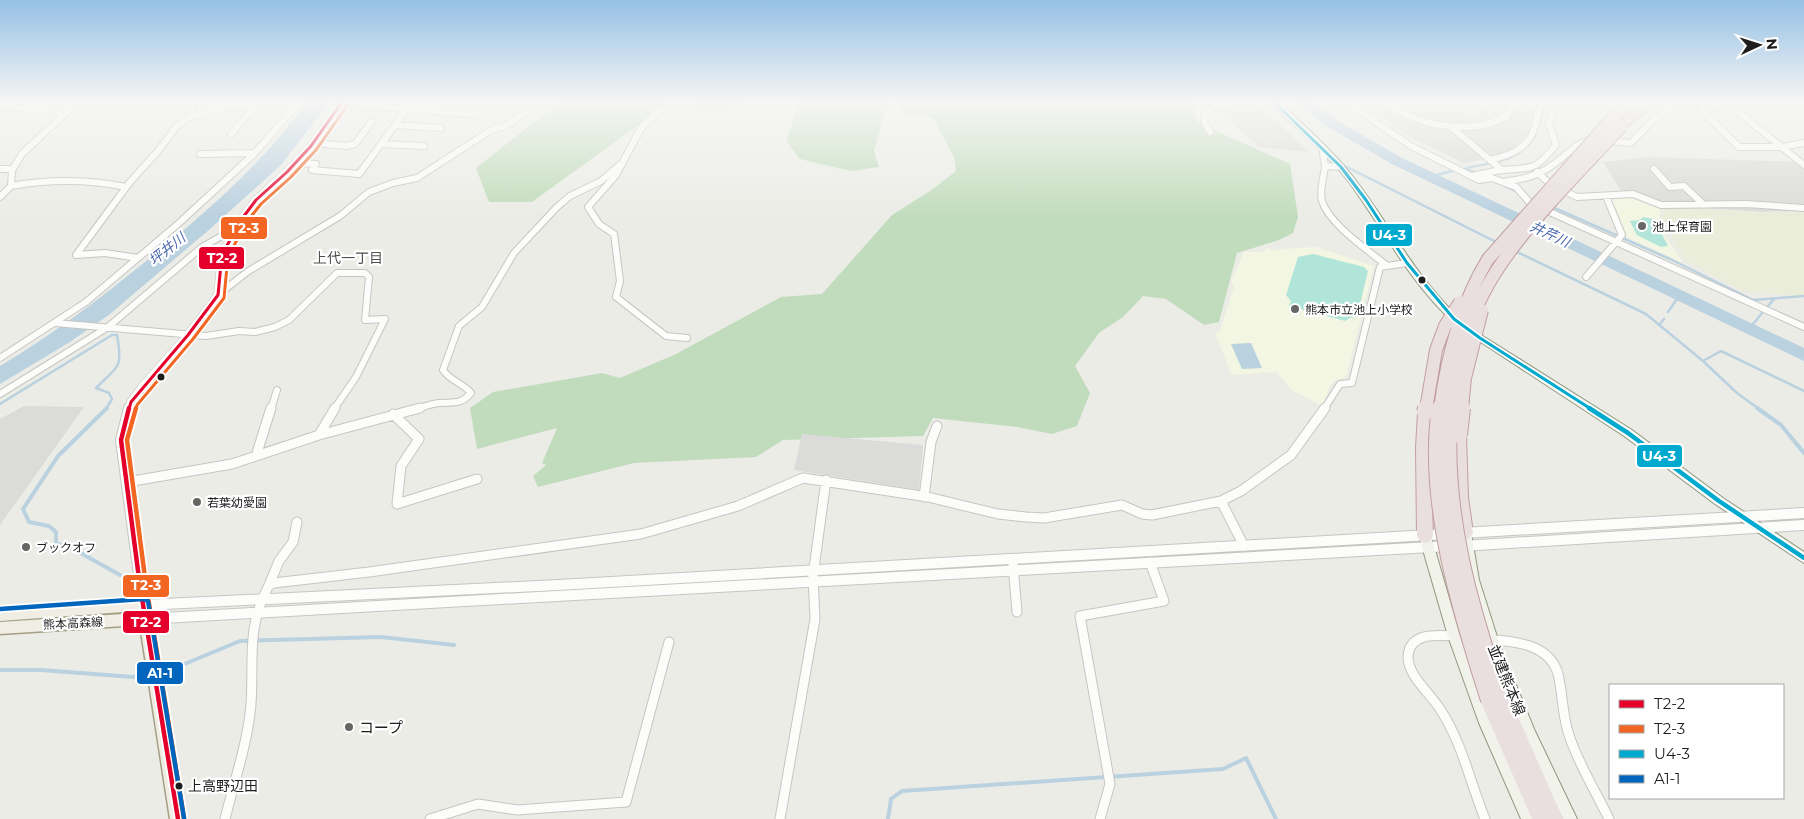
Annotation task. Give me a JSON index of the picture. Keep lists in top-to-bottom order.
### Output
{
  "streets": {
    "main road": ["熊本高森線", "並建熊本線"]
  },
  "districts": ["上代一丁目"],
  "water": ["井芹川", "坪井川"],
  "places": [
    "池上保育園",
    "熊本市立池上小学校",
    "若葉幼愛園",
    "ブックオフ",
    "コープ",
    "上高野辺田"
  ],
  "lines": [
    "transit line T2-2",
    "transit line T2-3",
    "transit line U4-3",
    "transit line A1-1"
  ],
  "legend": [
    "T2-2",
    "T2-3",
    "U4-3",
    "A1-1"
  ],
  "north": "right"
}
